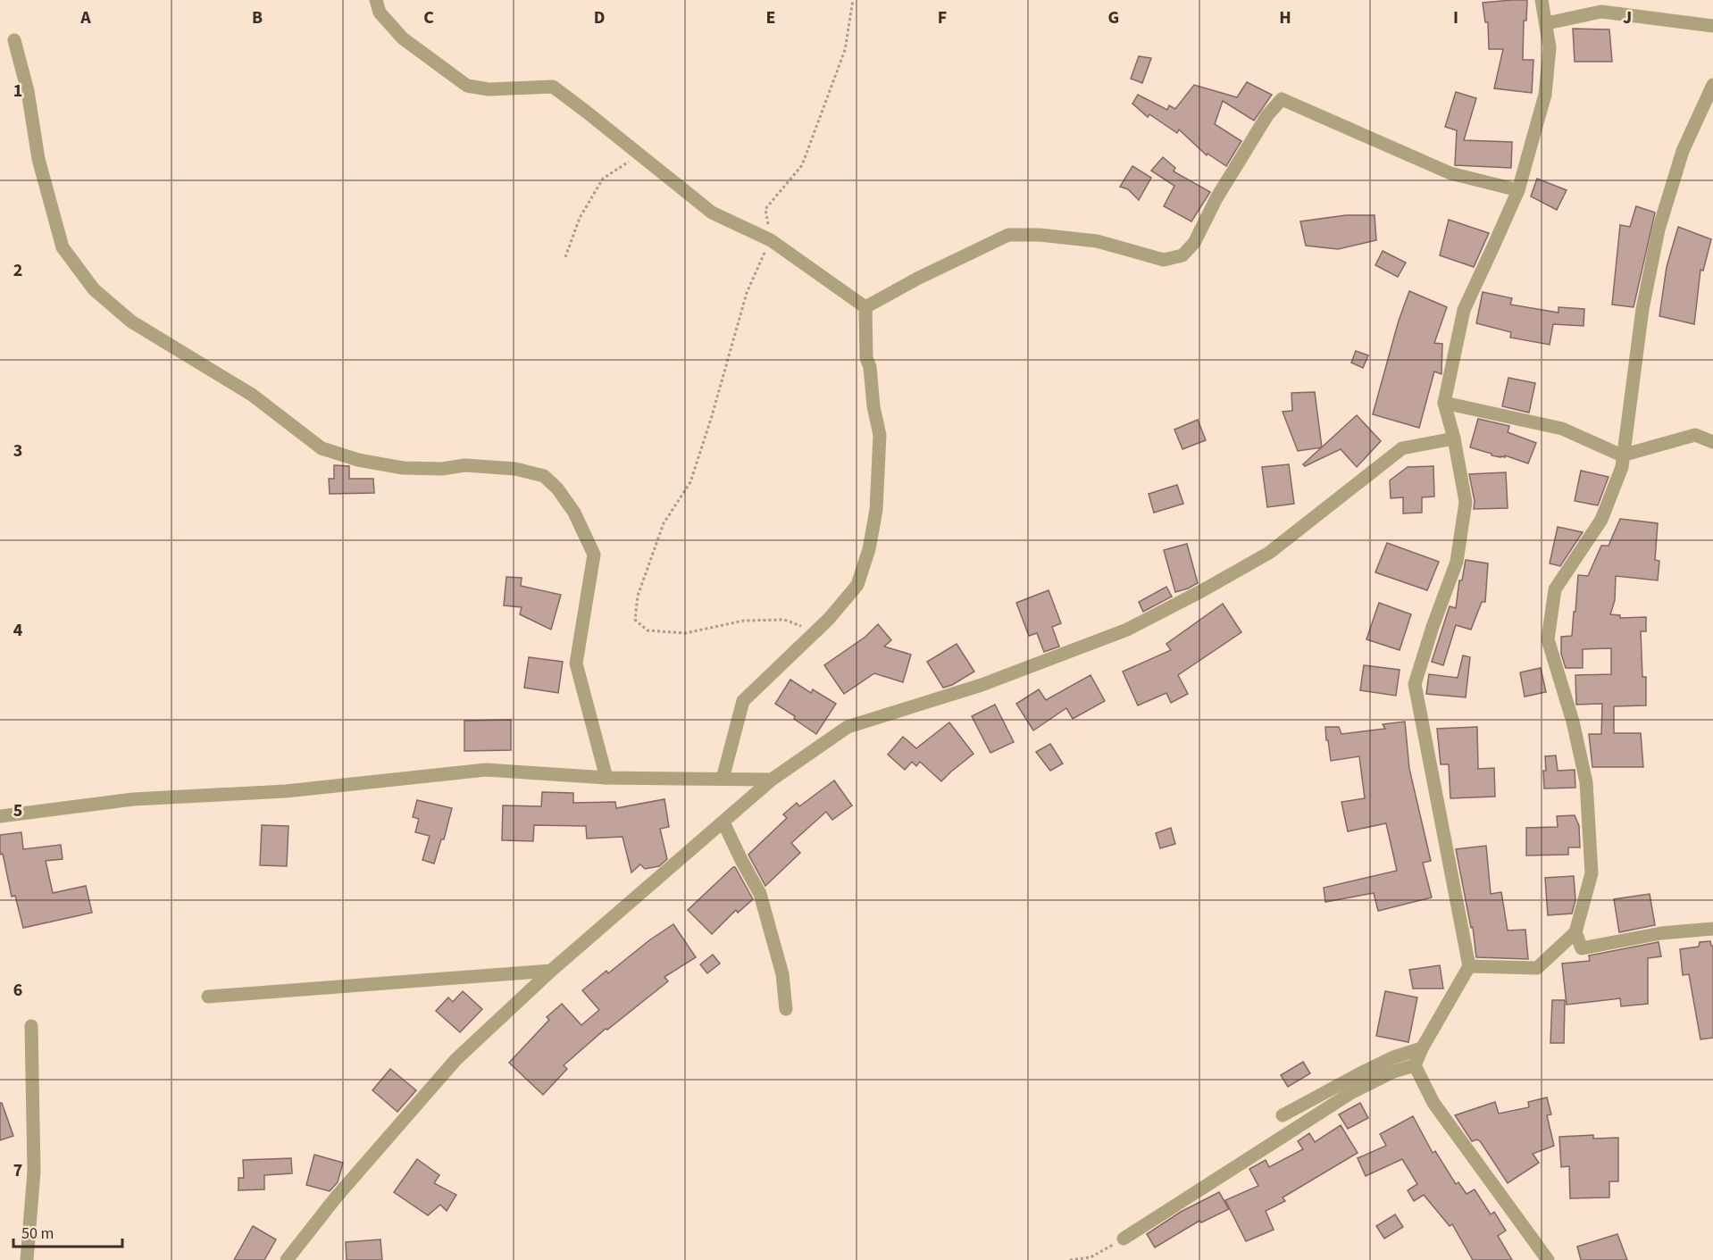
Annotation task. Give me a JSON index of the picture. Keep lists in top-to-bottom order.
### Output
{
  "scale_bar": "50 m",
  "grid": {
    "columns": [
      "A",
      "B",
      "C",
      "D",
      "E",
      "F",
      "G",
      "H",
      "I",
      "J"
    ],
    "rows": [
      "1",
      "2",
      "3",
      "4",
      "5",
      "6",
      "7"
    ]
  }
}
